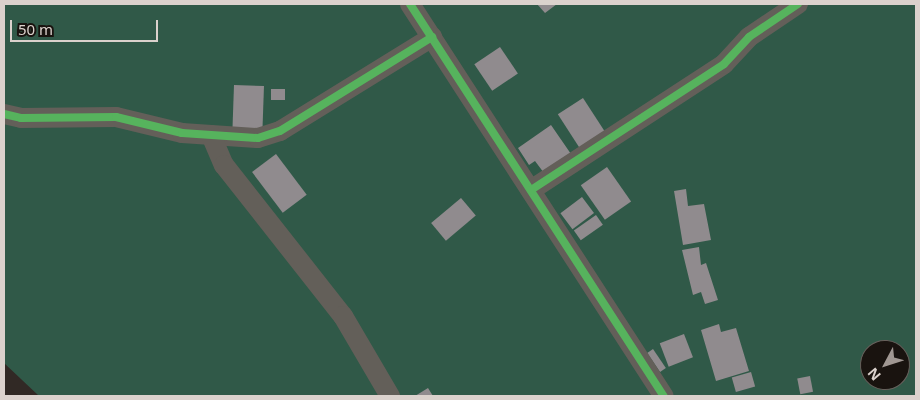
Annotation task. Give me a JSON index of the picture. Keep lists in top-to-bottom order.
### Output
{
  "scale_bar": "50 m",
  "north": "bottom left"
}
